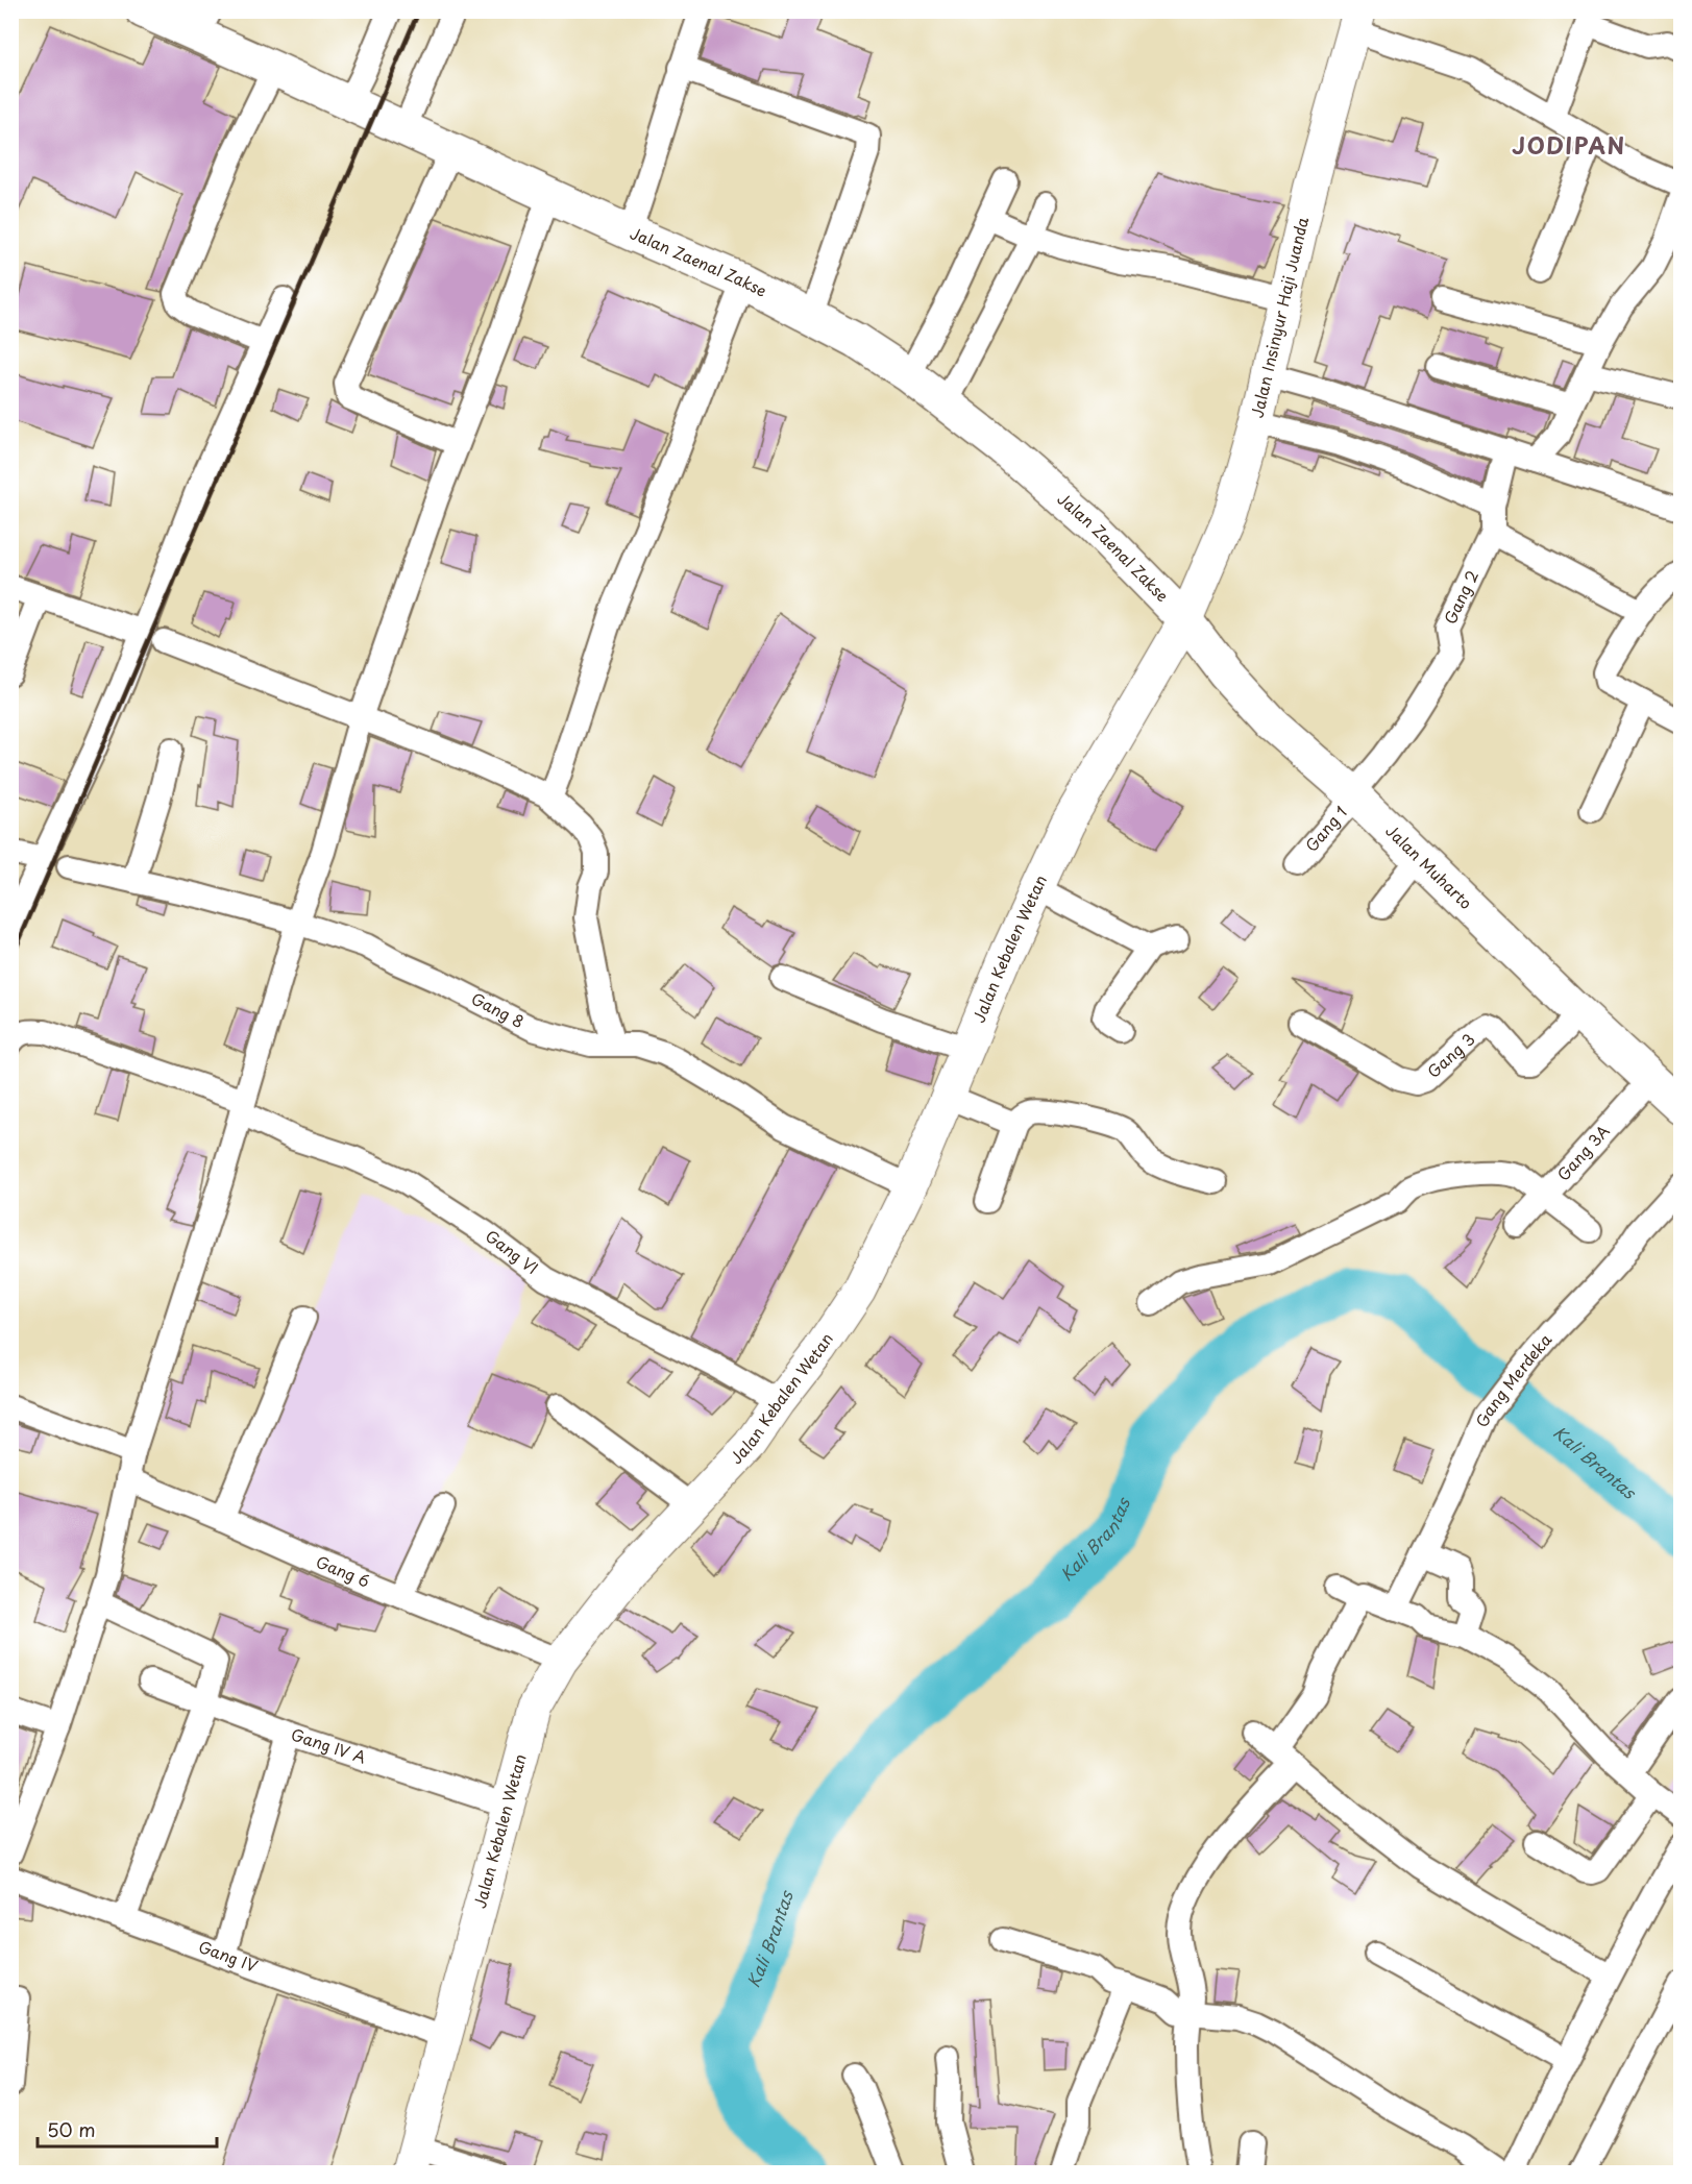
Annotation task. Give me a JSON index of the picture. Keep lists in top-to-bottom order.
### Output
{
  "streets": {
    "main road": [
      "Jalan Zaenal Zakse",
      "Jalan Insinyur Haji Juanda",
      "Jalan Muharto",
      "Jalan Kebalen Wetan"
    ],
    "street": [
      "Gang 2",
      "Gang 1",
      "Gang 8",
      "Gang 3",
      "Gang 3A",
      "Gang VI",
      "Gang Merdeka",
      "Gang 6",
      "Gang IV A",
      "Gang IV"
    ]
  },
  "crossings": [
    ["Jalan Zaenal Zakse", "Jalan Insinyur Haji Juanda"],
    ["Jalan Zaenal Zakse", "Jalan Muharto"],
    ["Jalan Zaenal Zakse", "Jalan Kebalen Wetan"],
    ["Jalan Insinyur Haji Juanda", "Jalan Muharto"],
    ["Jalan Insinyur Haji Juanda", "Jalan Kebalen Wetan"],
    ["Gang 2", "Gang 1"],
    ["Gang 2", "Jalan Muharto"],
    ["Gang 1", "Jalan Muharto"],
    ["Jalan Muharto", "Jalan Kebalen Wetan"],
    ["Jalan Muharto", "Gang 3"],
    ["Jalan Muharto", "Gang 3A"],
    ["Jalan Kebalen Wetan", "Gang 8"],
    ["Jalan Kebalen Wetan", "Gang VI"],
    ["Jalan Kebalen Wetan", "Gang 6"],
    ["Jalan Kebalen Wetan", "Gang IV A"],
    ["Jalan Kebalen Wetan", "Gang IV"]
  ],
  "districts": ["JODIPAN"],
  "water": ["Kali Brantas"],
  "scale_bar": "50 m"
}
